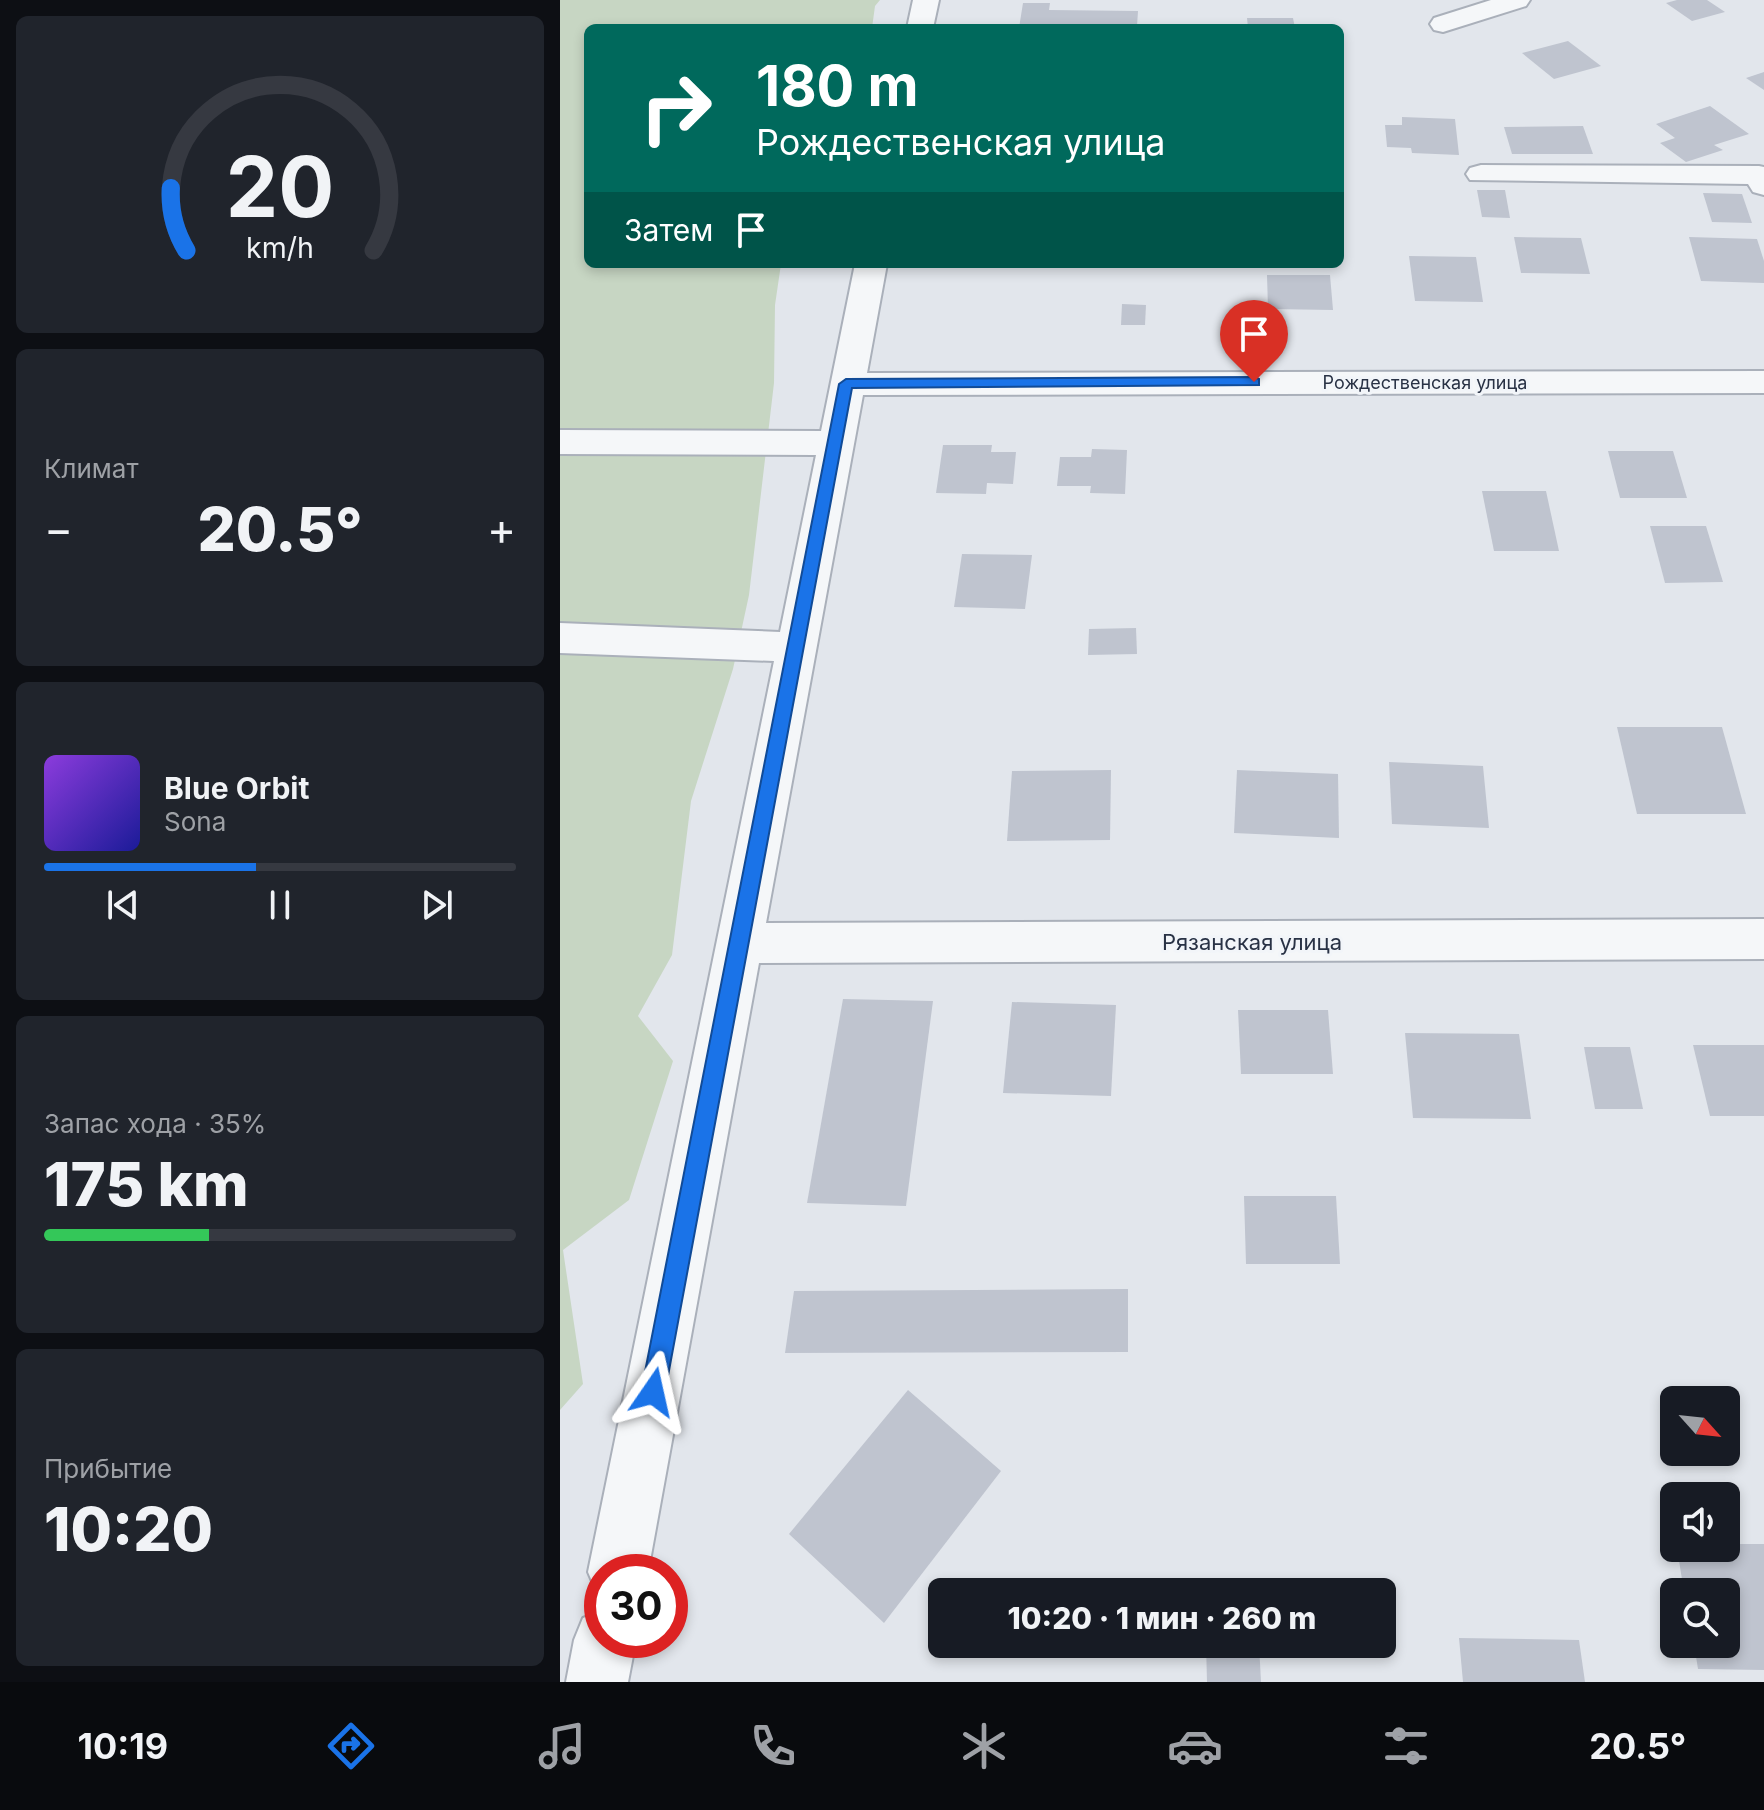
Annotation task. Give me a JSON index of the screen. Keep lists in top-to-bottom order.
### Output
{
  "streets": {
    "street": ["Рождественская улица", "Рязанская улица"]
  },
  "north": "bottom right",
  "page": {
    "turn": ["180 m", "Рождественская улица"],
    "then": "Затем",
    "tile": [
      "Климат",
      ["Запас хода · 35%", "175 km"],
      ["Прибытие", "10:20"]
    ],
    "heat": ["−", "20.5°", "+"],
    "song": ["Blue Orbit", "Sona"],
    "limit": "30",
    "trip": "10:20 · 1 мин · 260 m",
    "tabs": ["10:19", "20.5°"],
    "gauge": ["20", "km/h"]
  }
}
